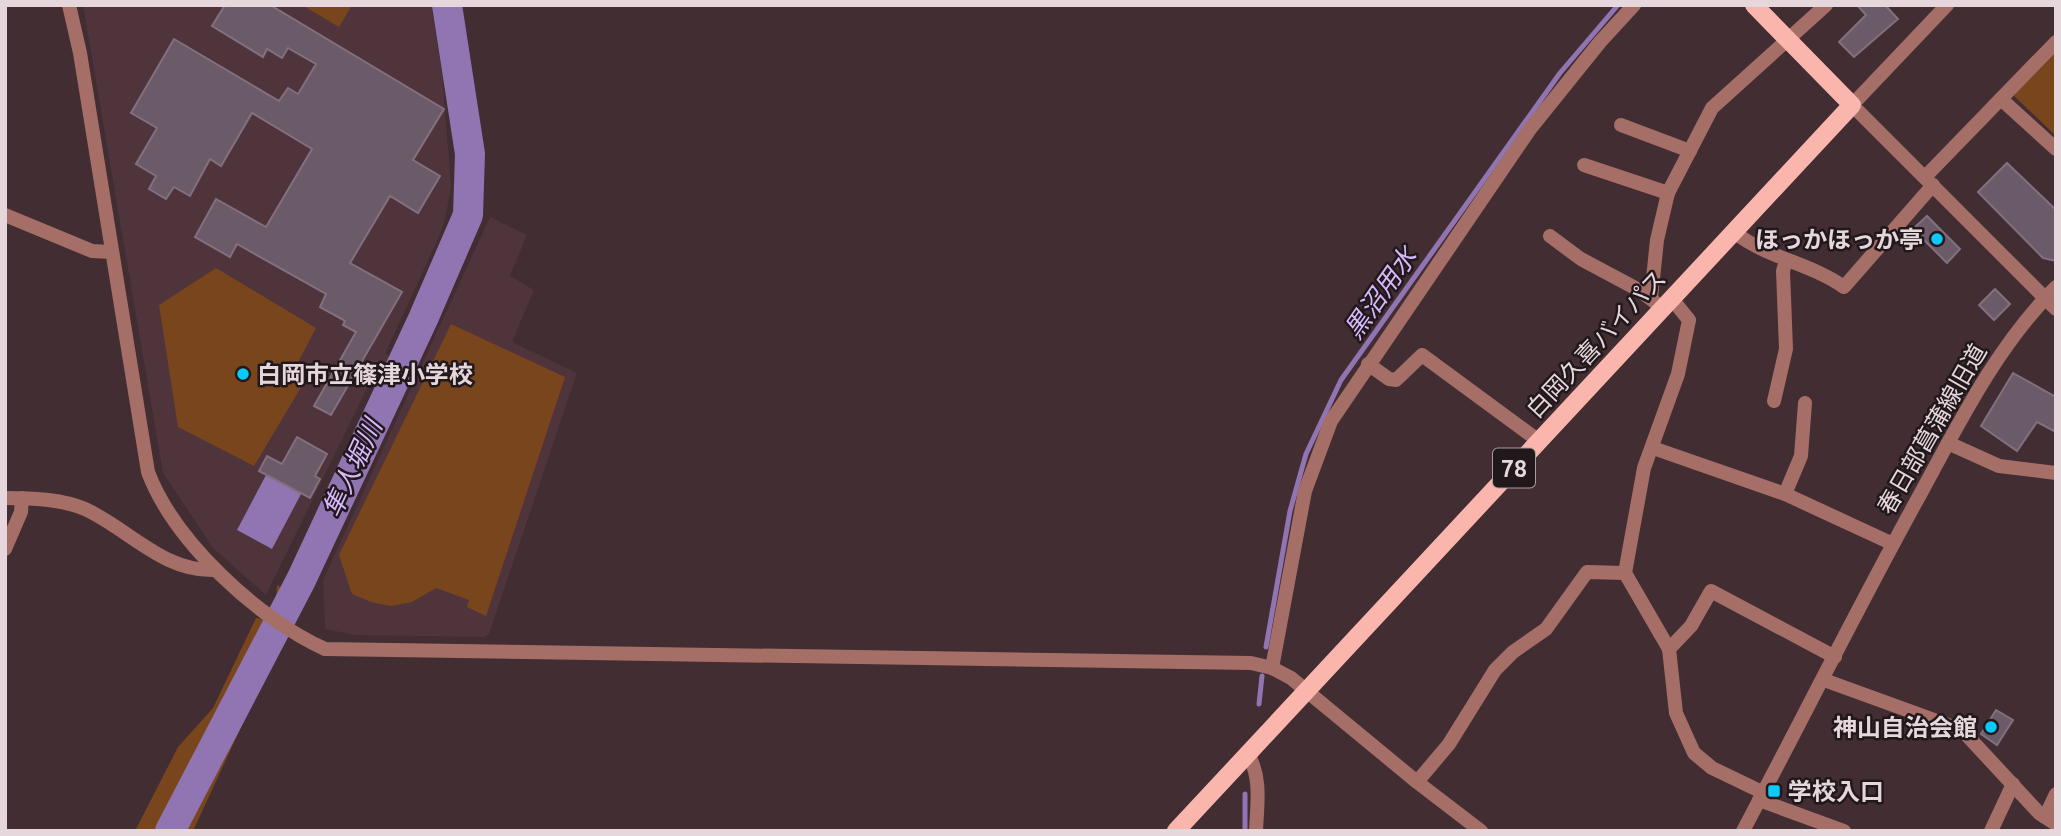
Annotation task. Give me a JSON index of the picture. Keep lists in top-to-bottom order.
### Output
{
  "streets": {
    "main road": ["白岡久喜バイパス", "78"],
    "street": ["春日部菖蒲線旧道"]
  },
  "water": ["黒沼用水", "隼人堀川"],
  "places": {
    "other": ["ほっかほっか亭", "白岡市立篠津小学校", "神山自治会館"],
    "transit": ["学校入口"]
  }
}
